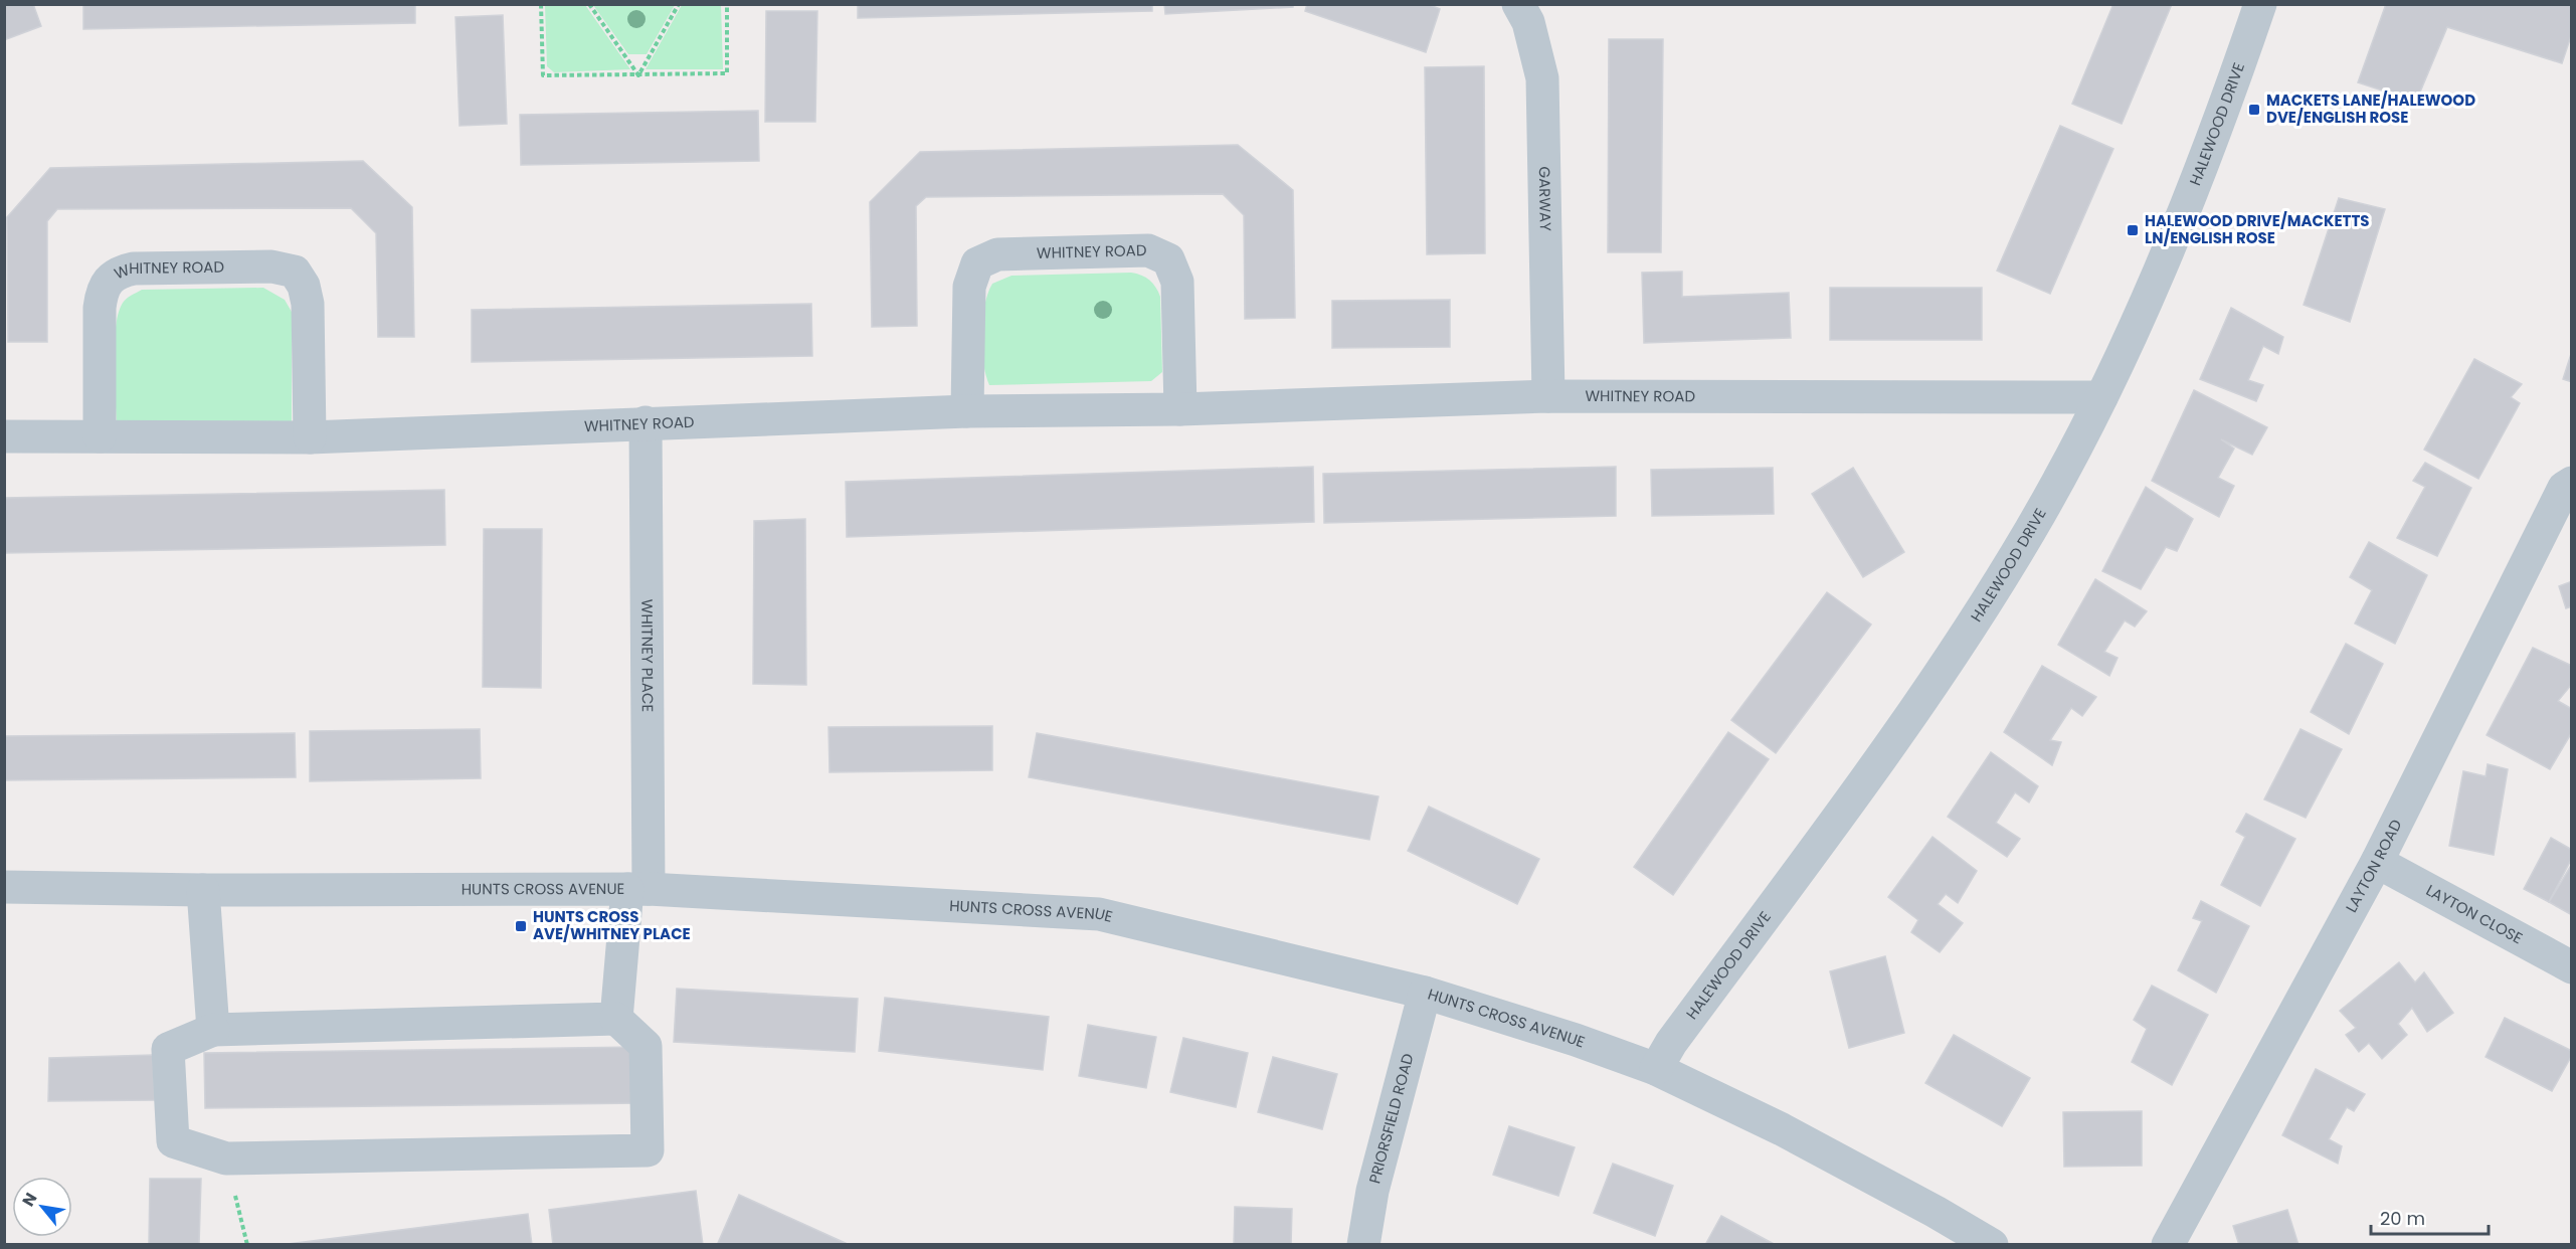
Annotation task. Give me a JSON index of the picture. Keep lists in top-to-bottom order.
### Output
{
  "streets": {
    "street": [
      "HALEWOOD DRIVE",
      "GARWAY",
      "WHITNEY ROAD",
      "WHITNEY PLACE",
      "LAYTON ROAD",
      "HUNTS CROSS AVENUE",
      "LAYTON CLOSE",
      "PRIORSFIELD ROAD"
    ]
  },
  "crossings": [
    ["HALEWOOD DRIVE", "WHITNEY ROAD"],
    ["HALEWOOD DRIVE", "HUNTS CROSS AVENUE"],
    ["GARWAY", "WHITNEY ROAD"],
    ["WHITNEY ROAD", "WHITNEY PLACE"],
    ["WHITNEY PLACE", "HUNTS CROSS AVENUE"],
    ["LAYTON ROAD", "LAYTON CLOSE"],
    ["HUNTS CROSS AVENUE", "PRIORSFIELD ROAD"]
  ],
  "places": {
    "transit": ["MACKETS LANE/HALEWOOD DVE/ENGLISH ROSE", "HALEWOOD DRIVE/MACKETTS LN/ENGLISH ROSE", "HUNTS CROSS AVE/WHITNEY PLACE"]
  },
  "scale_bar": "20 m",
  "north": "top left"
}
